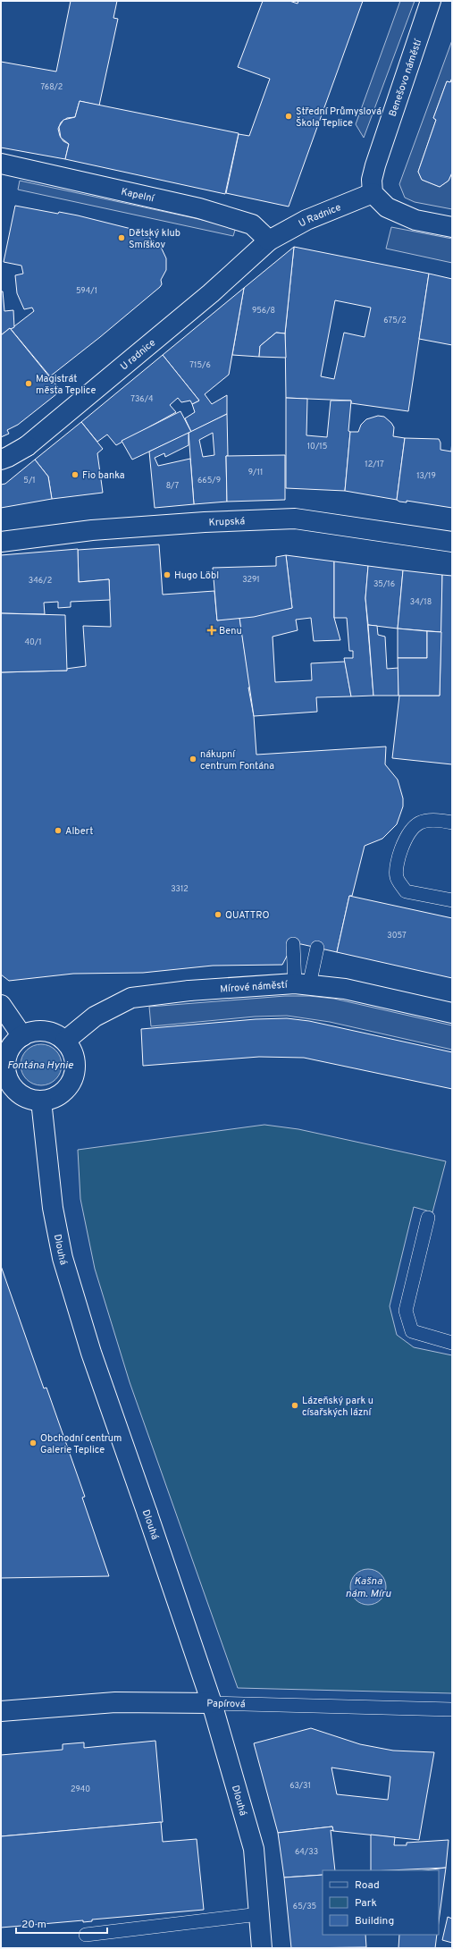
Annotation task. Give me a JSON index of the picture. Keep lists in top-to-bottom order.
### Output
{
  "streets": {
    "street": [
      "Benešovo náměstí",
      "Kapelní",
      "U Radnice",
      "U radnice",
      "Krupská",
      "Mírové náměstí",
      "Dlouhá",
      "Papírová"
    ]
  },
  "crossings": [
    ["Benešovo náměstí", "U Radnice"],
    ["Kapelní", "U Radnice"],
    ["Kapelní", "U radnice"],
    ["U Radnice", "U radnice"],
    ["Mírové náměstí", "Dlouhá"],
    ["Dlouhá", "Papírová"]
  ],
  "water": ["Fontána Hynie", "Kašna nám. Míru"],
  "places": {
    "other": [
      "Střední Průmyslová Škola Teplice",
      "Dětský klub Smíškov",
      "Magistrát města Teplice",
      "Fio banka",
      "Hugo Löbl",
      "nákupní centrum Fontána",
      "Albert",
      "QUATTRO",
      "Lázeňský park u císařských lázní",
      "Obchodní centrum Galerie Teplice"
    ],
    "health": ["Benu"]
  },
  "house_numbers": [
    "768/2",
    "594/1",
    "956/8",
    "675/2",
    "715/6",
    "736/4",
    "10/15",
    "12/17",
    "9/11",
    "13/19",
    "5/1",
    "665/9",
    "8/7",
    "3291",
    "346/2",
    "35/16",
    "34/18",
    "40/1",
    "3312",
    "3057",
    "63/31",
    "2940",
    "64/33",
    "65/35"
  ],
  "legend": ["Road", "Park", "Building"],
  "scale_bar": "20 m"
}
